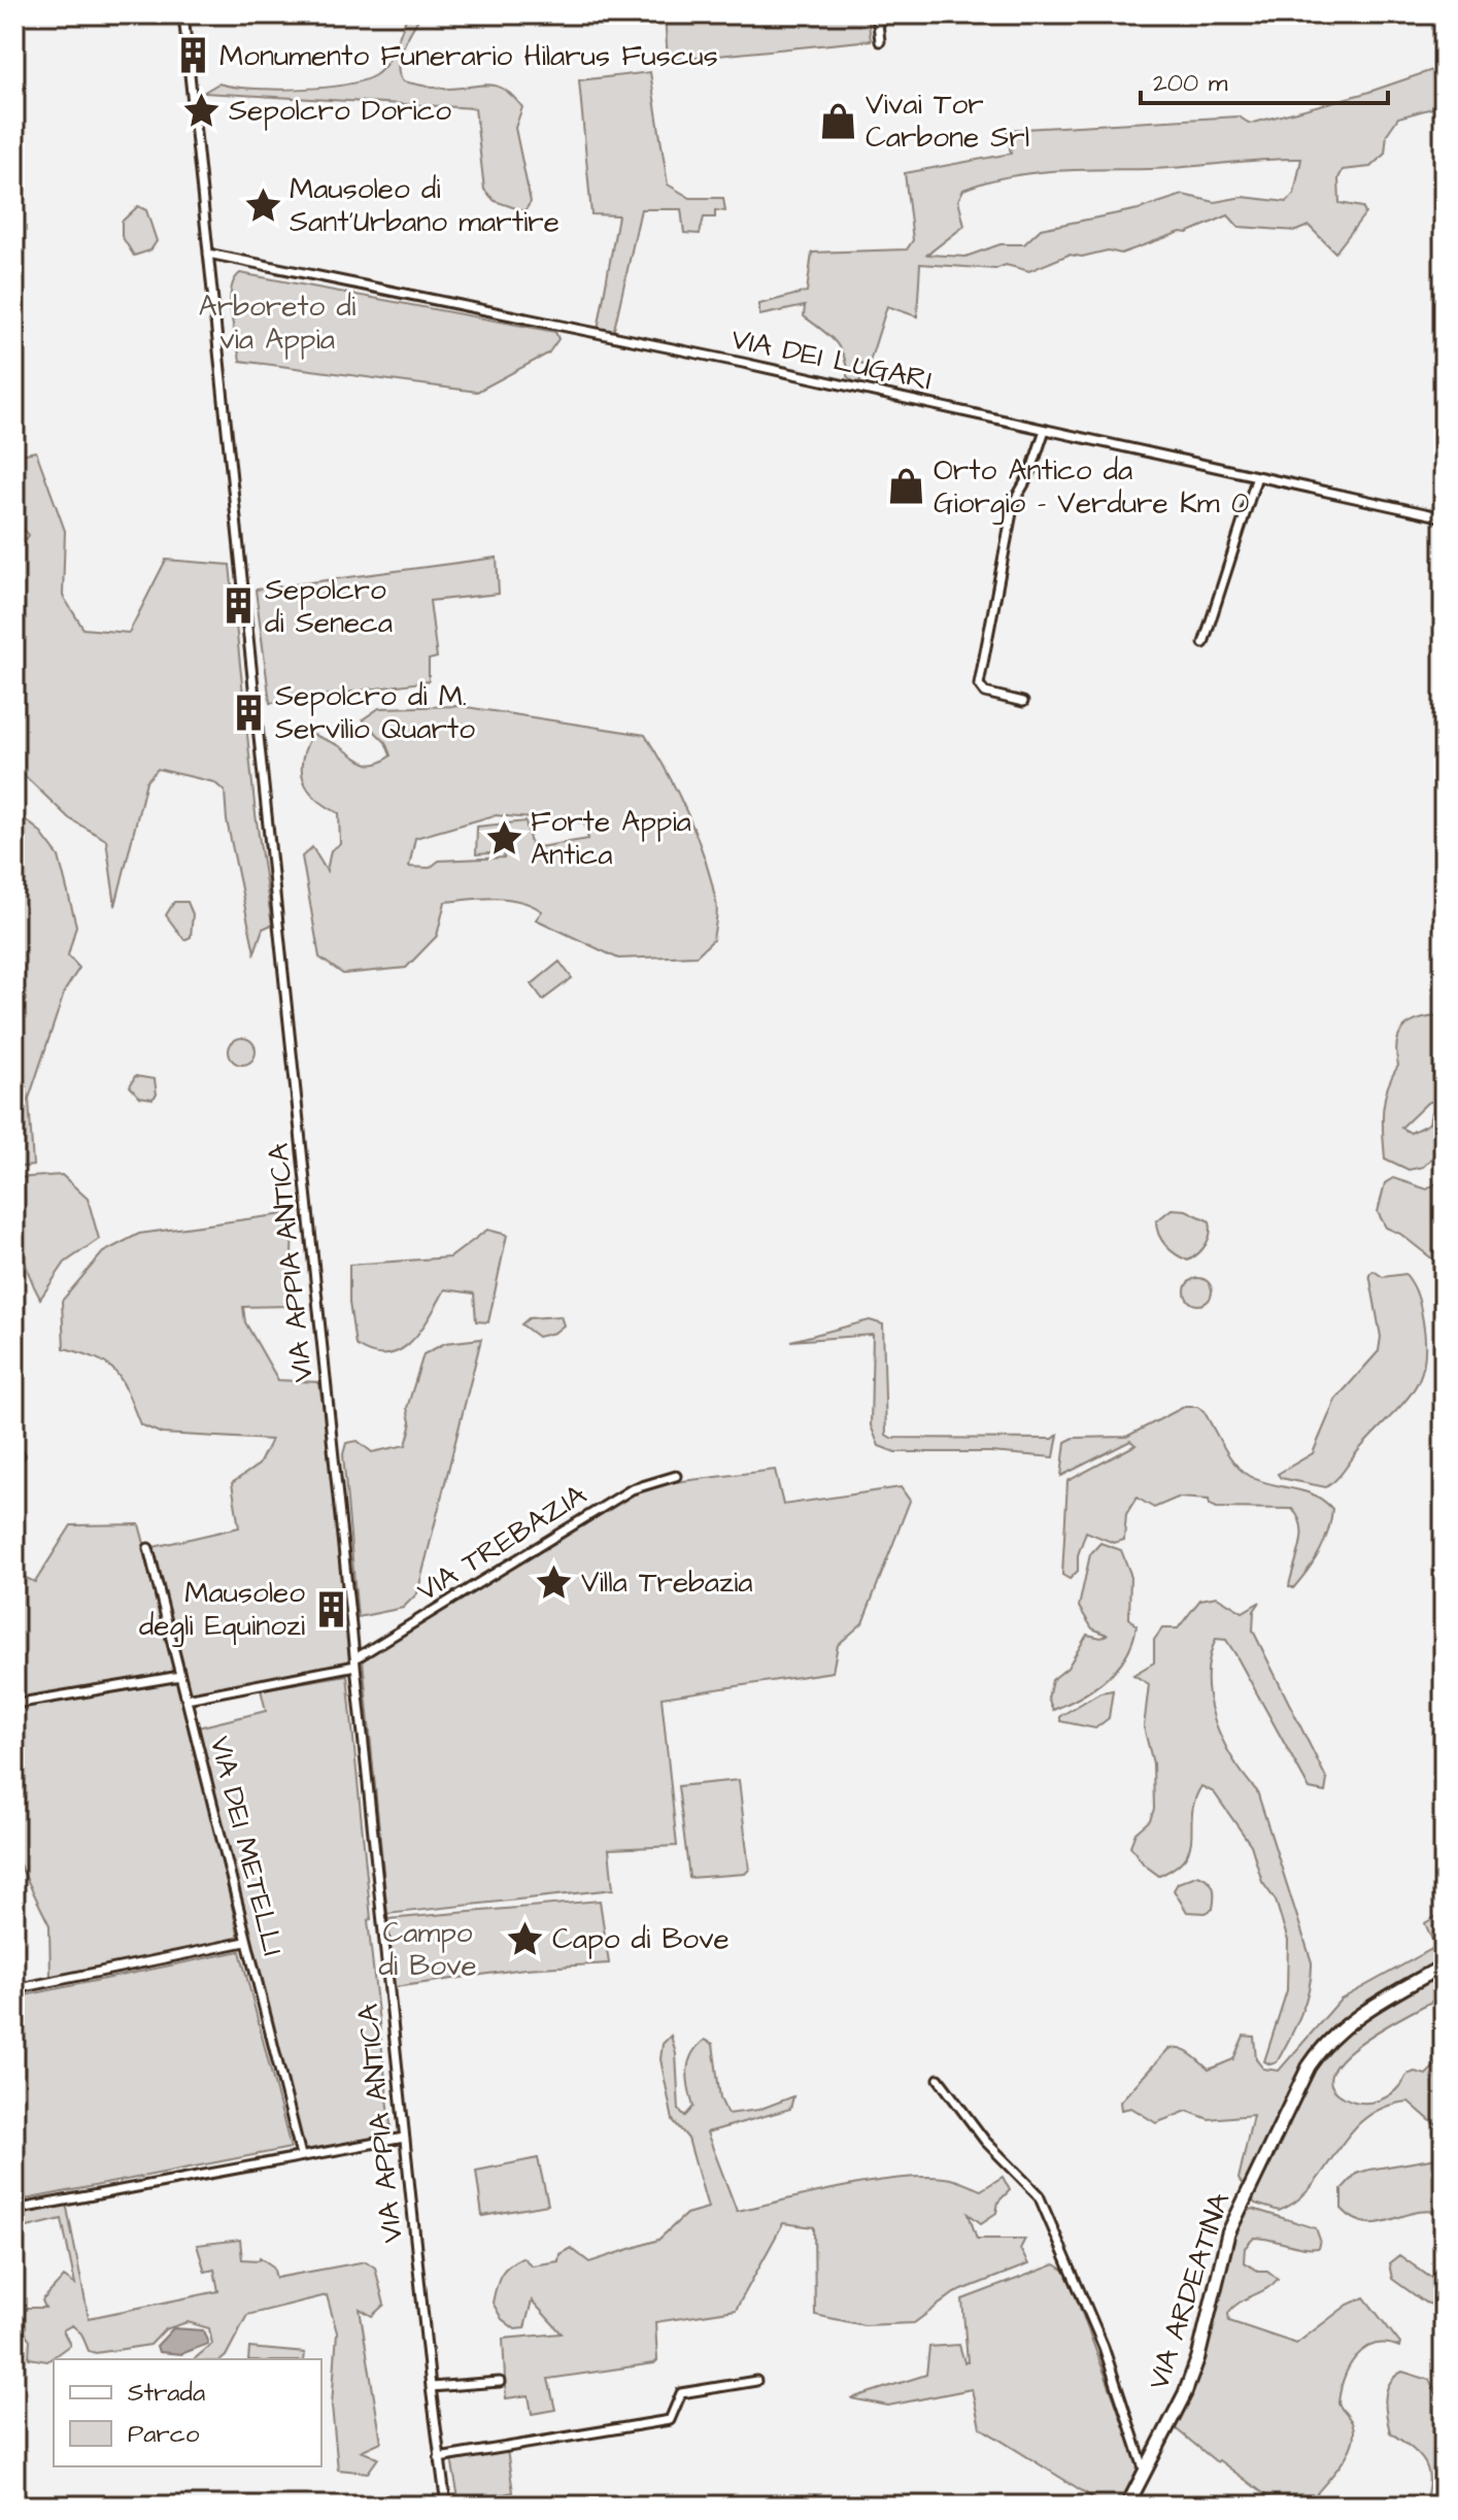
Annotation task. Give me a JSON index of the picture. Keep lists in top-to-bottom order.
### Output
{
  "streets": {
    "main road": ["VIA ARDEATINA"],
    "street": [
      "VIA DEI LUGARI",
      "VIA APPIA ANTICA",
      "VIA TREBAZIA",
      "VIA DEI METELLI"
    ]
  },
  "crossings": [
    ["VIA DEI LUGARI", "VIA APPIA ANTICA"],
    ["VIA APPIA ANTICA", "VIA TREBAZIA"]
  ],
  "parks": ["Arboreto di via Appia", "Campo di Bove"],
  "places": {
    "building": [
      "Monumento Funerario Hilarus Fuscus",
      "Sepolcro di Seneca",
      "Sepolcro di M. Servilio Quarto",
      "Mausoleo degli Equinozi"
    ],
    "place": [
      "Sepolcro Dorico",
      "Mausoleo di Sant'Urbano martire",
      "Forte Appia Antica",
      "Villa Trebazia",
      "Capo di Bove"
    ],
    "shop": ["Vivai Tor Carbone Srl", "Orto Antico da Giorgio - Verdure Km 0"]
  },
  "legend": ["Strada", "Parco"],
  "scale_bar": "200 m"
}
